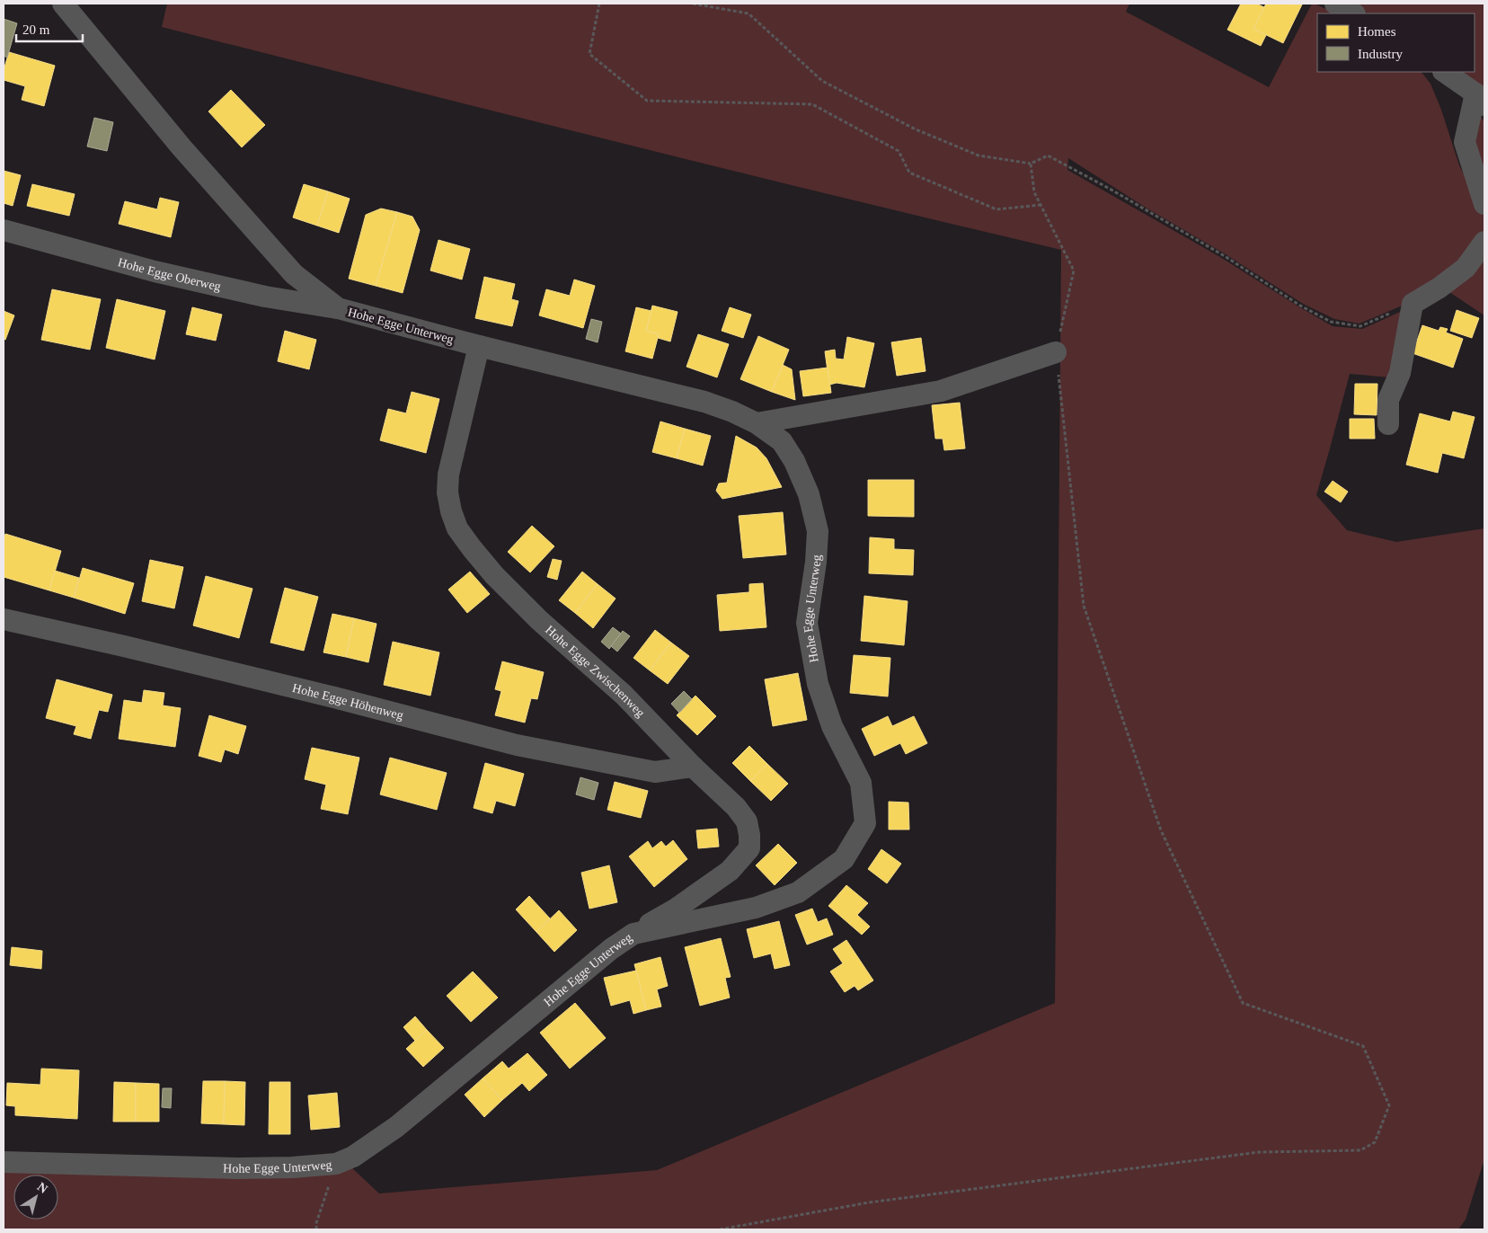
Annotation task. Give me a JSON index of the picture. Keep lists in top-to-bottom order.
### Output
{
  "streets": {
    "street": [
      "Hohe Egge Oberweg",
      "Hohe Egge Unterweg",
      "Hohe Egge Zwischenweg",
      "Hohe Egge Höhenweg"
    ]
  },
  "crossings": [
    ["Hohe Egge Oberweg", "Hohe Egge Unterweg"],
    ["Hohe Egge Unterweg", "Hohe Egge Zwischenweg"],
    ["Hohe Egge Zwischenweg", "Hohe Egge Höhenweg"]
  ],
  "legend": ["Homes", "Industry"],
  "scale_bar": "20 m",
  "north": "top right"
}
